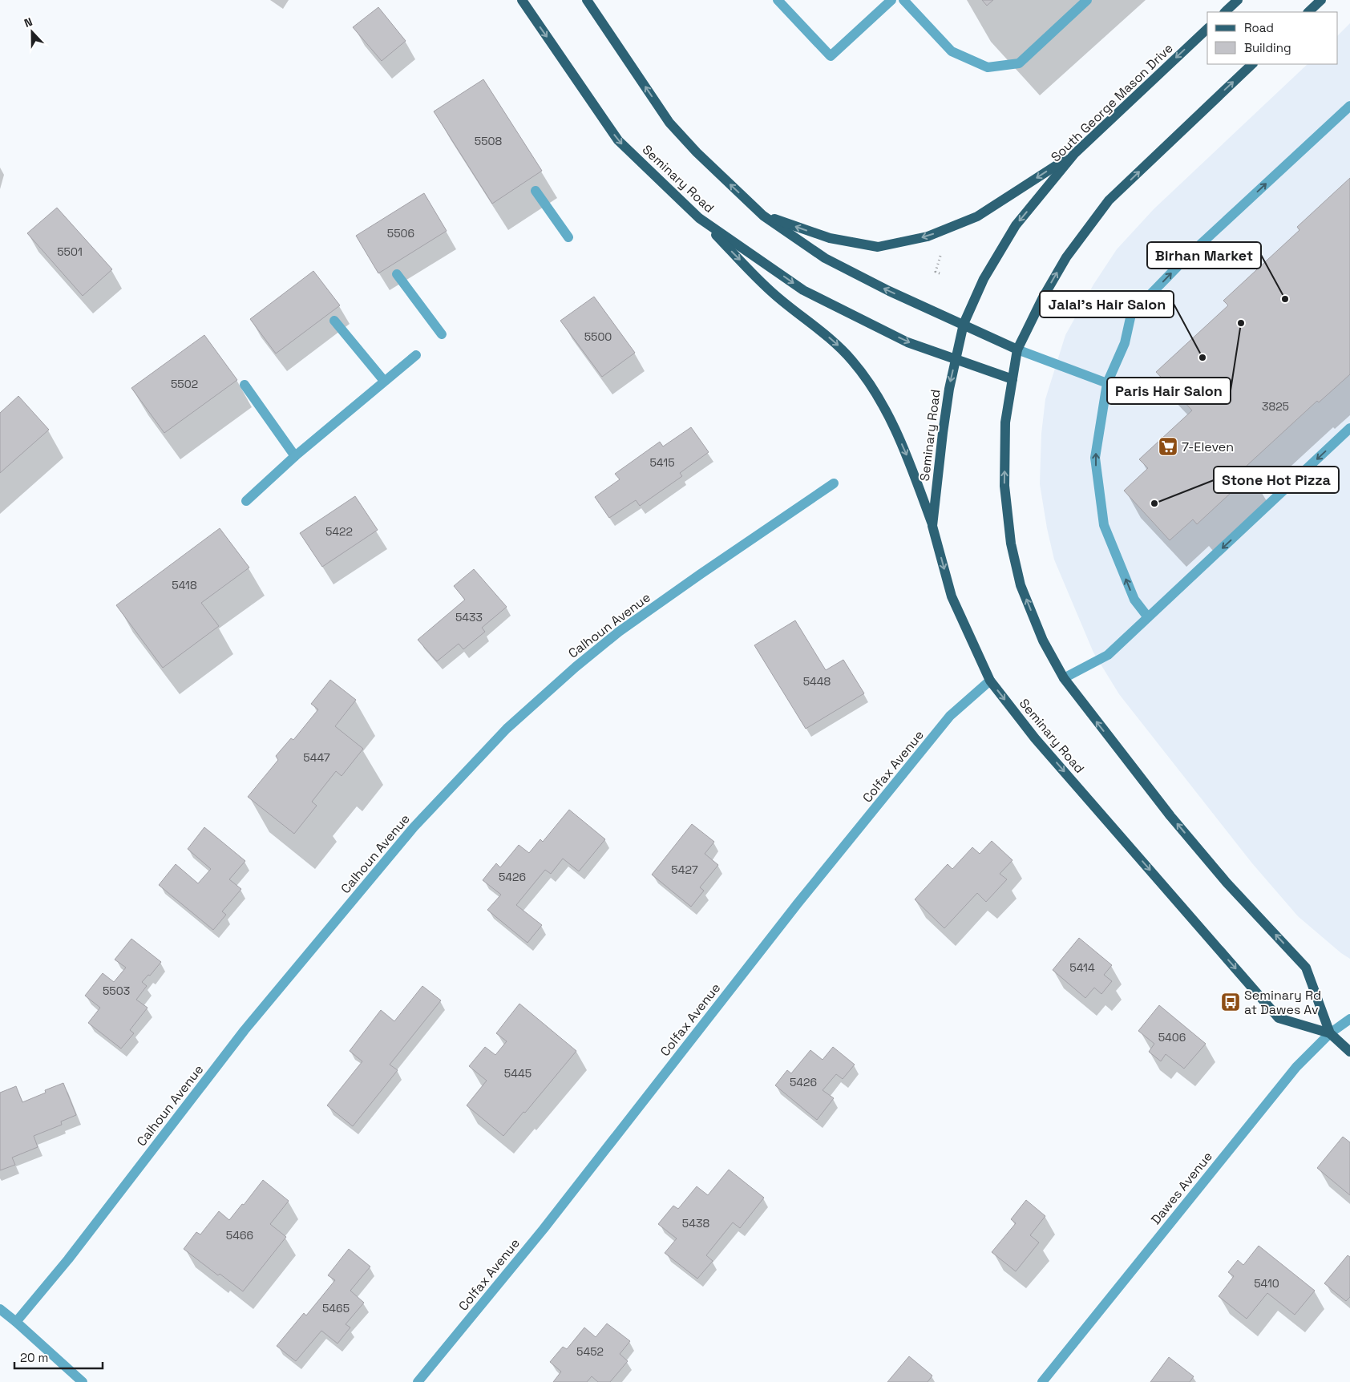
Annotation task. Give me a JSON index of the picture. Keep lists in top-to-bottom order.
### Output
{
  "streets": {
    "main road": ["South George Mason Drive", "Seminary Road"],
    "street": ["Calhoun Avenue", "Colfax Avenue", "Dawes Avenue"]
  },
  "crossings": [
    ["South George Mason Drive", "Seminary Road"],
    ["Seminary Road", "Colfax Avenue"],
    ["Seminary Road", "Dawes Avenue"]
  ],
  "places": {
    "other": [
      "Birhan Market",
      "Paris Hair Salon",
      "Jalal's Hair Salon",
      "Stone Hot Pizza"
    ],
    "supermarket": ["7-Eleven"],
    "bus stop": ["Seminary Rd at Dawes Av"]
  },
  "house_numbers": [
    "5508",
    "5506",
    "5501",
    "5500",
    "5502",
    "3825",
    "5415",
    "5422",
    "5418",
    "5433",
    "5448",
    "5447",
    "5427",
    "5426",
    "5414",
    "5503",
    "5406",
    "5445",
    "5426",
    "5438",
    "5466",
    "5410",
    "5465",
    "5452"
  ],
  "legend": ["Road", "Building"],
  "scale_bar": "20 m",
  "north": "top"
}
